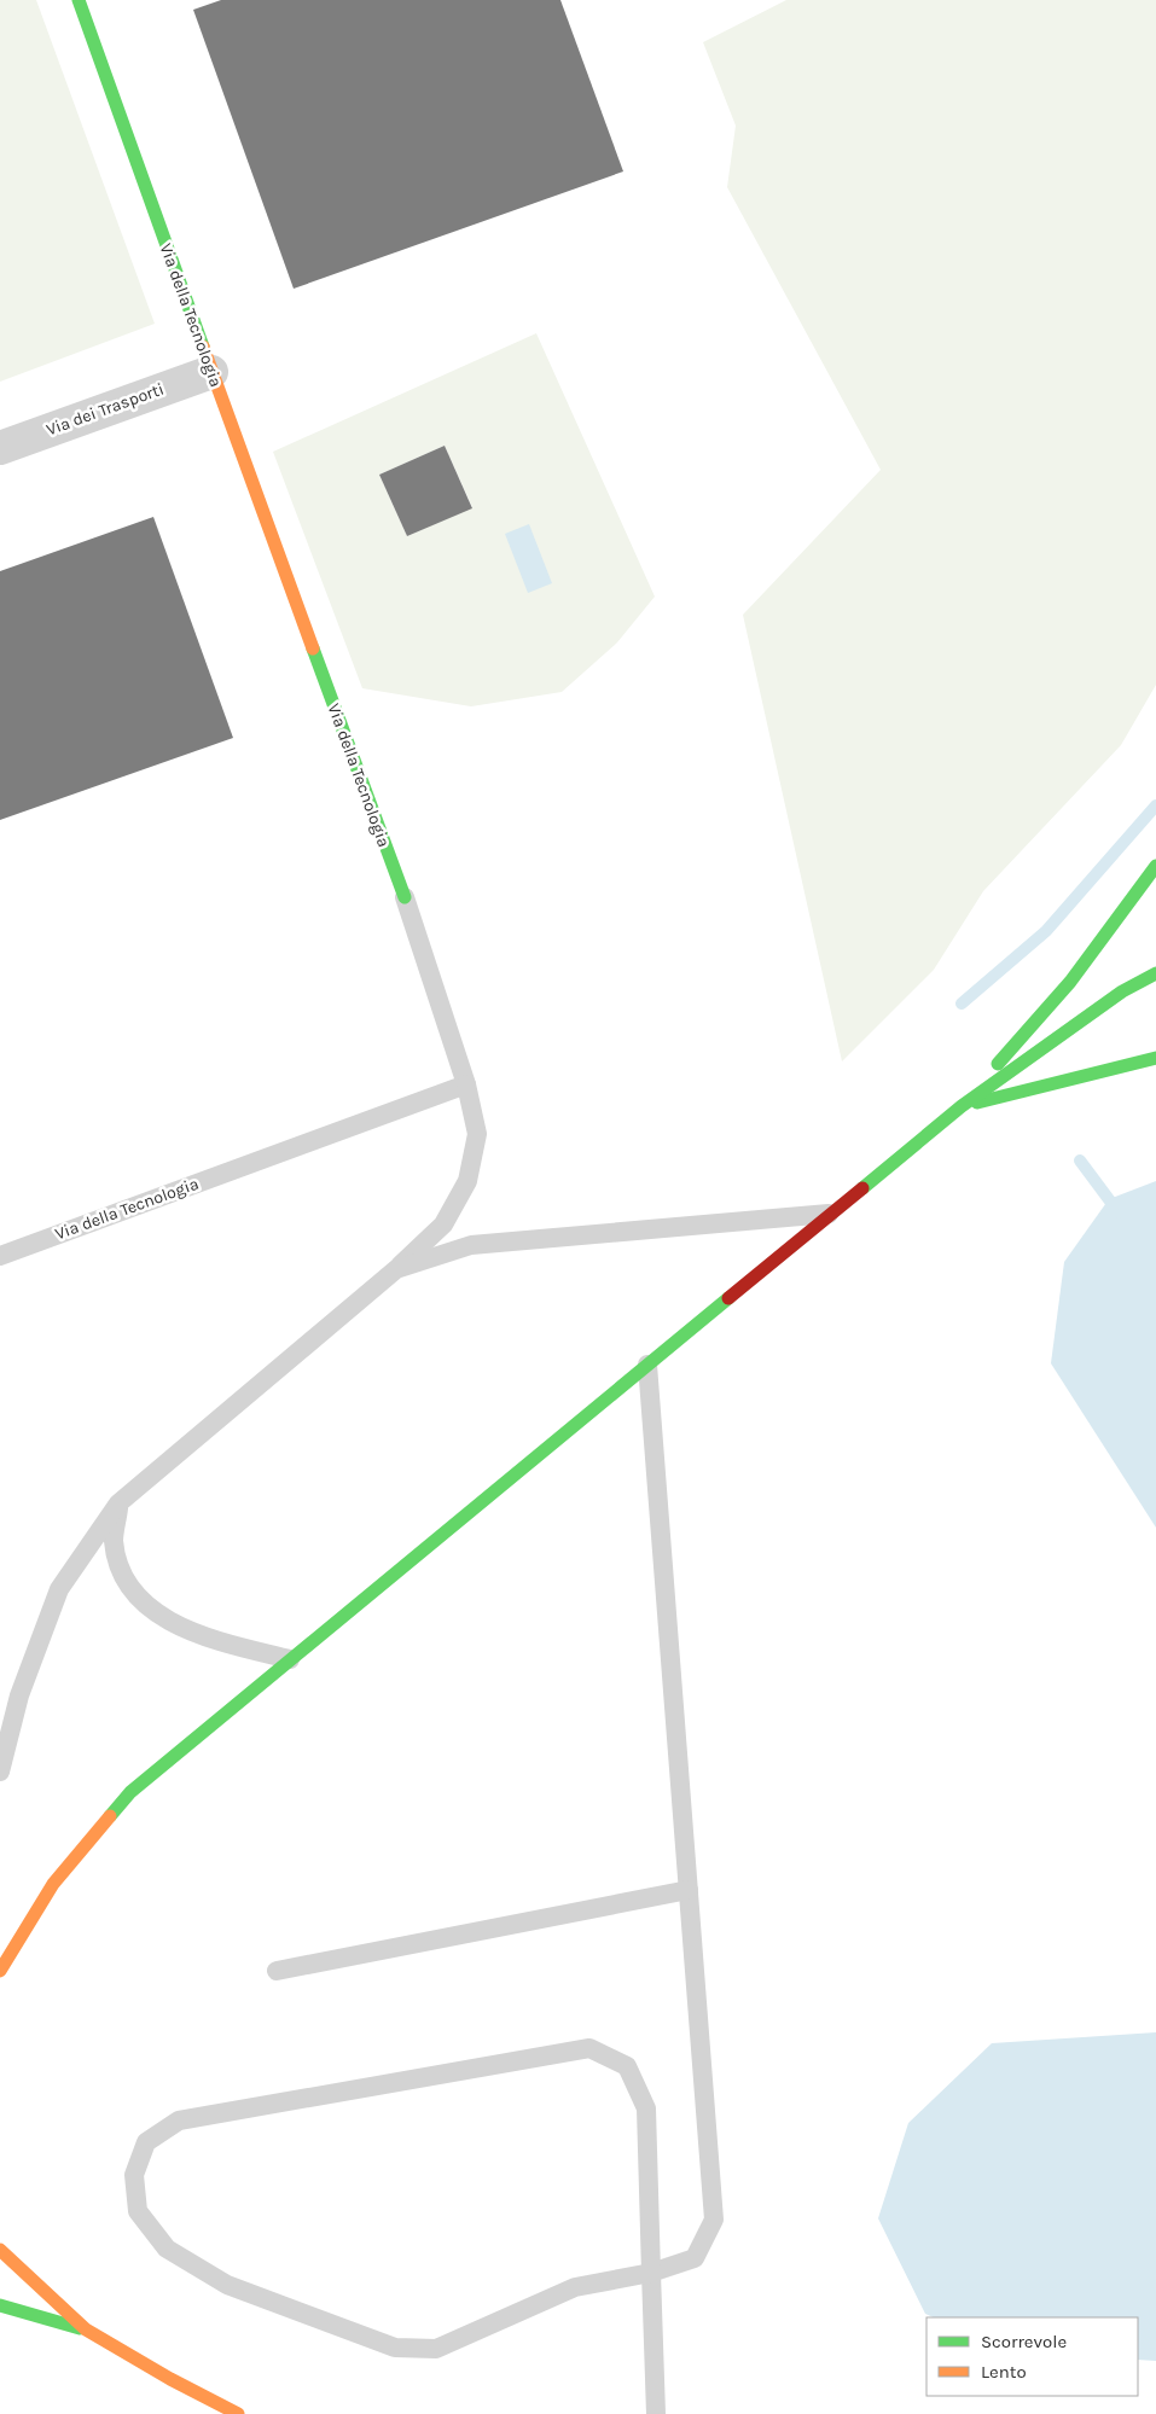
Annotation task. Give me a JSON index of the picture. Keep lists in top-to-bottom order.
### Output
{
  "streets": {
    "main road": ["Via della Tecnologia"],
    "street": ["Via dei Trasporti"]
  },
  "crossings": [
    ["Via della Tecnologia", "Via dei Trasporti"]
  ],
  "legend": ["Scorrevole", "Lento"]
}
